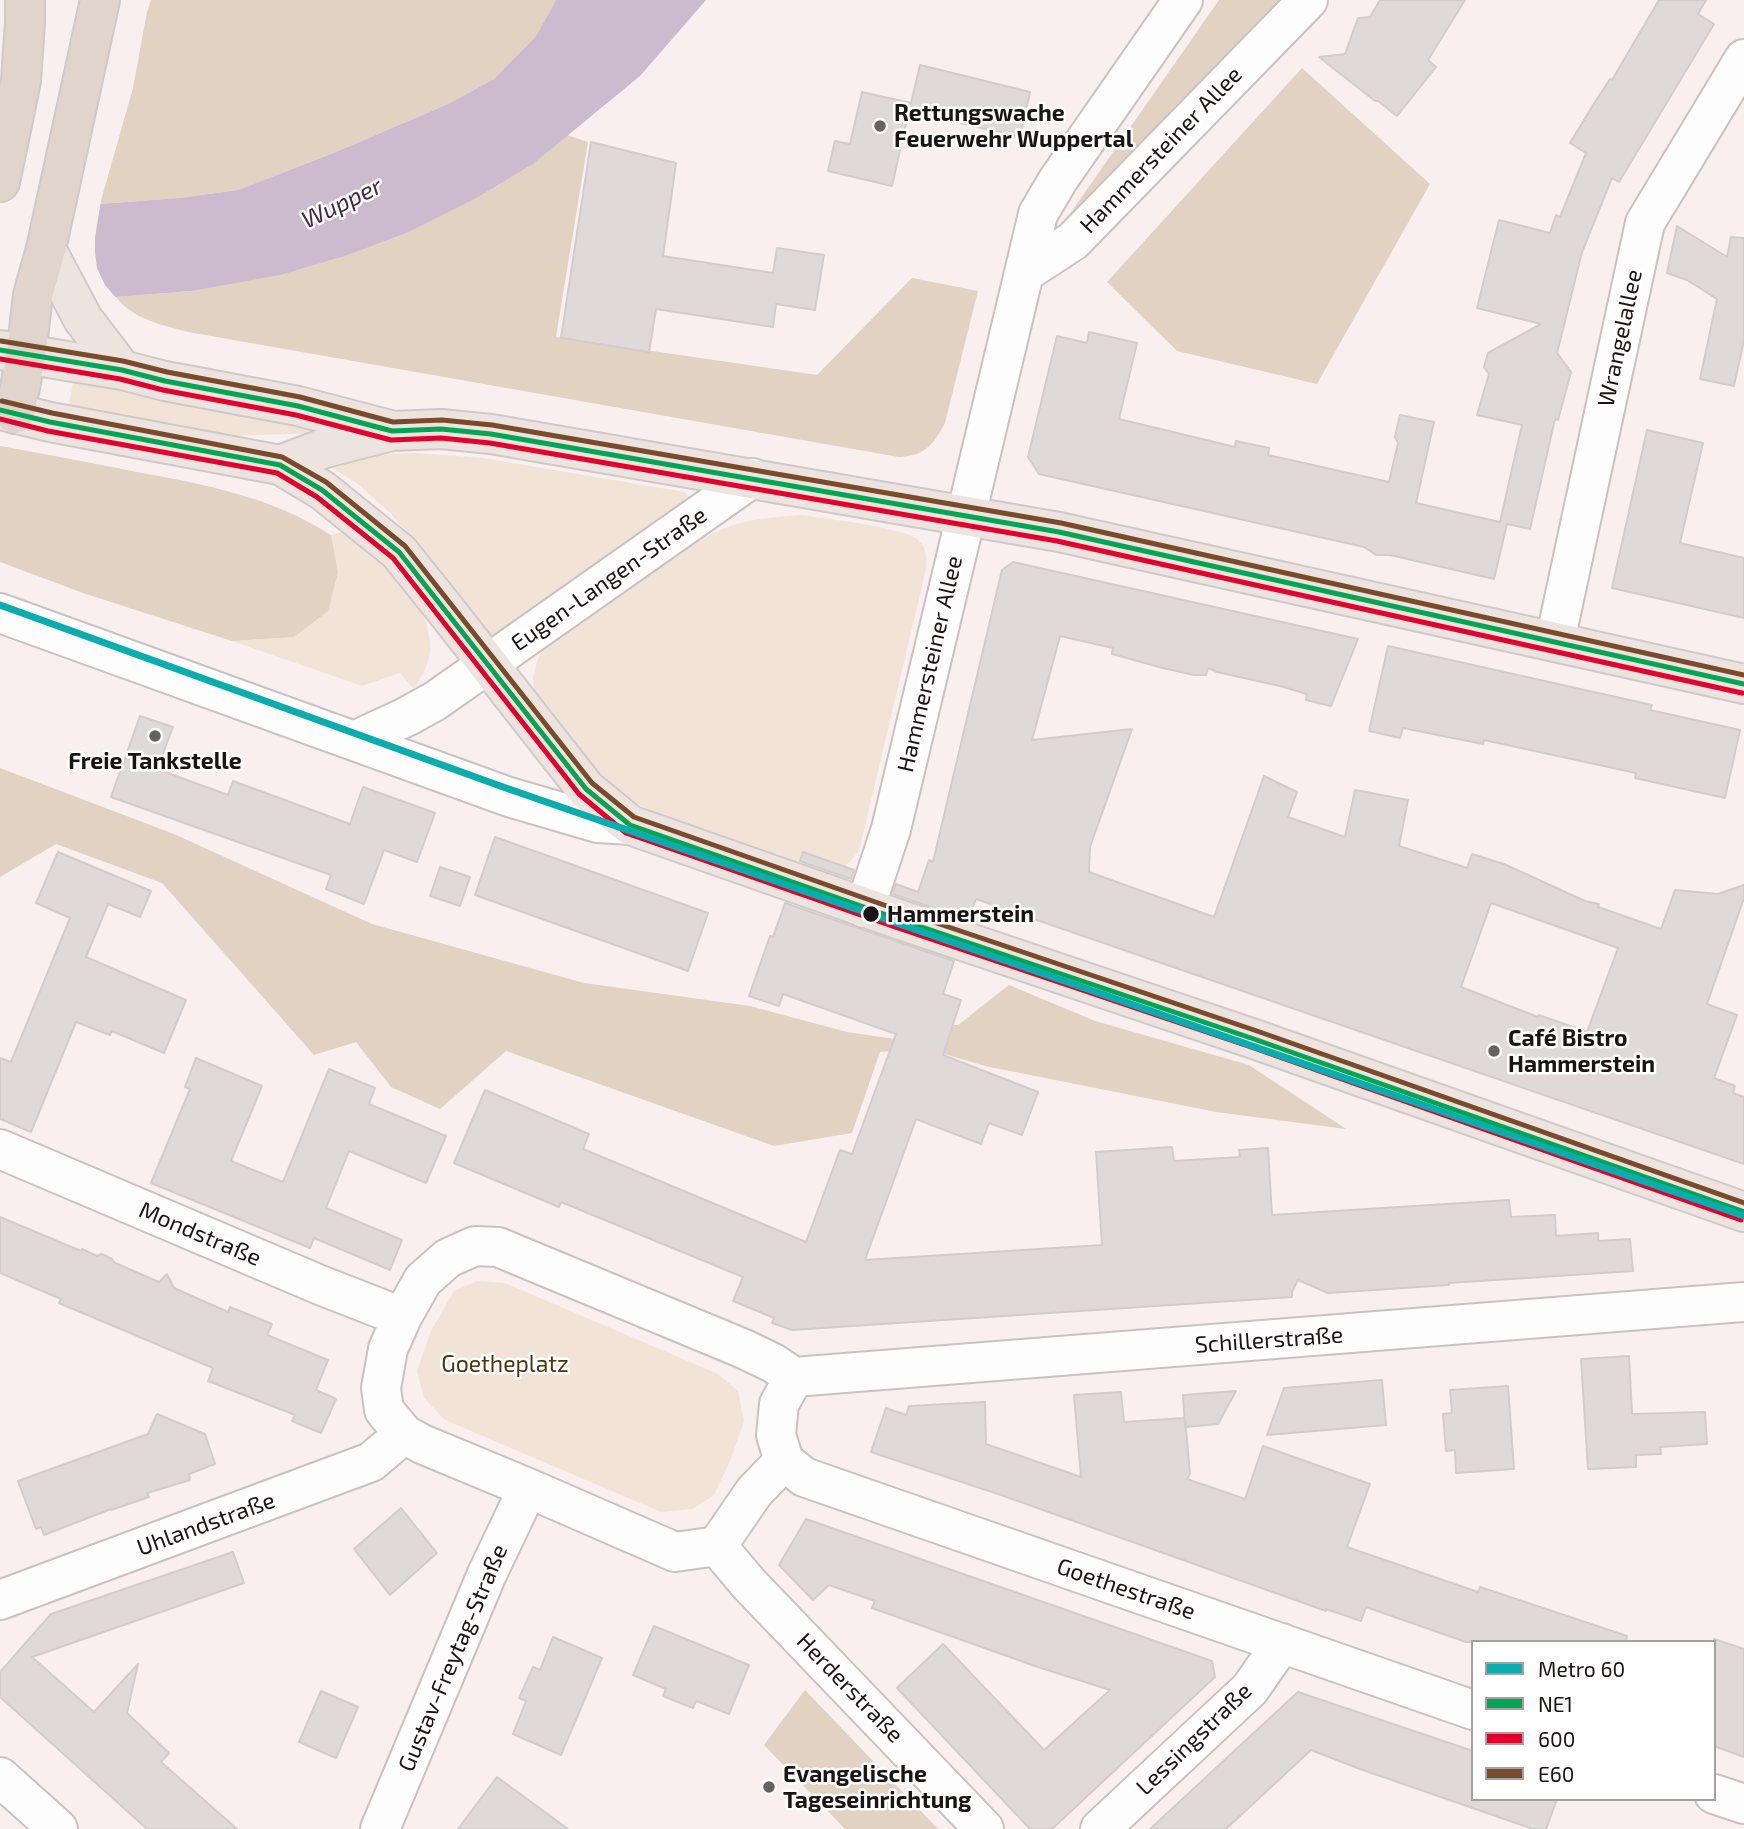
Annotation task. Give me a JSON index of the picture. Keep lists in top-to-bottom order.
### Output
{
  "streets": {
    "street": [
      "Hammersteiner Allee",
      "Wrangelallee",
      "Eugen-Langen-Straße",
      "Mondstraße",
      "Schillerstraße",
      "Uhlandstraße",
      "Goethestraße",
      "Gustav-Freytag-Straße",
      "Herderstraße",
      "Lessingstraße"
    ]
  },
  "crossings": [
    ["Goethestraße", "Lessingstraße"]
  ],
  "water": ["Wupper"],
  "parks": ["Goetheplatz"],
  "places": [
    "Rettungswache Feuerwehr Wuppertal",
    "Freie Tankstelle",
    "Hammerstein",
    "Café Bistro Hammerstein",
    "Evangelische Tageseinrichtung"
  ],
  "lines": [
    "transit line E60",
    "transit line NE1",
    "transit line 600",
    "metro line 60"
  ],
  "legend": [
    "Metro 60",
    "NE1",
    "600",
    "E60"
  ]
}
